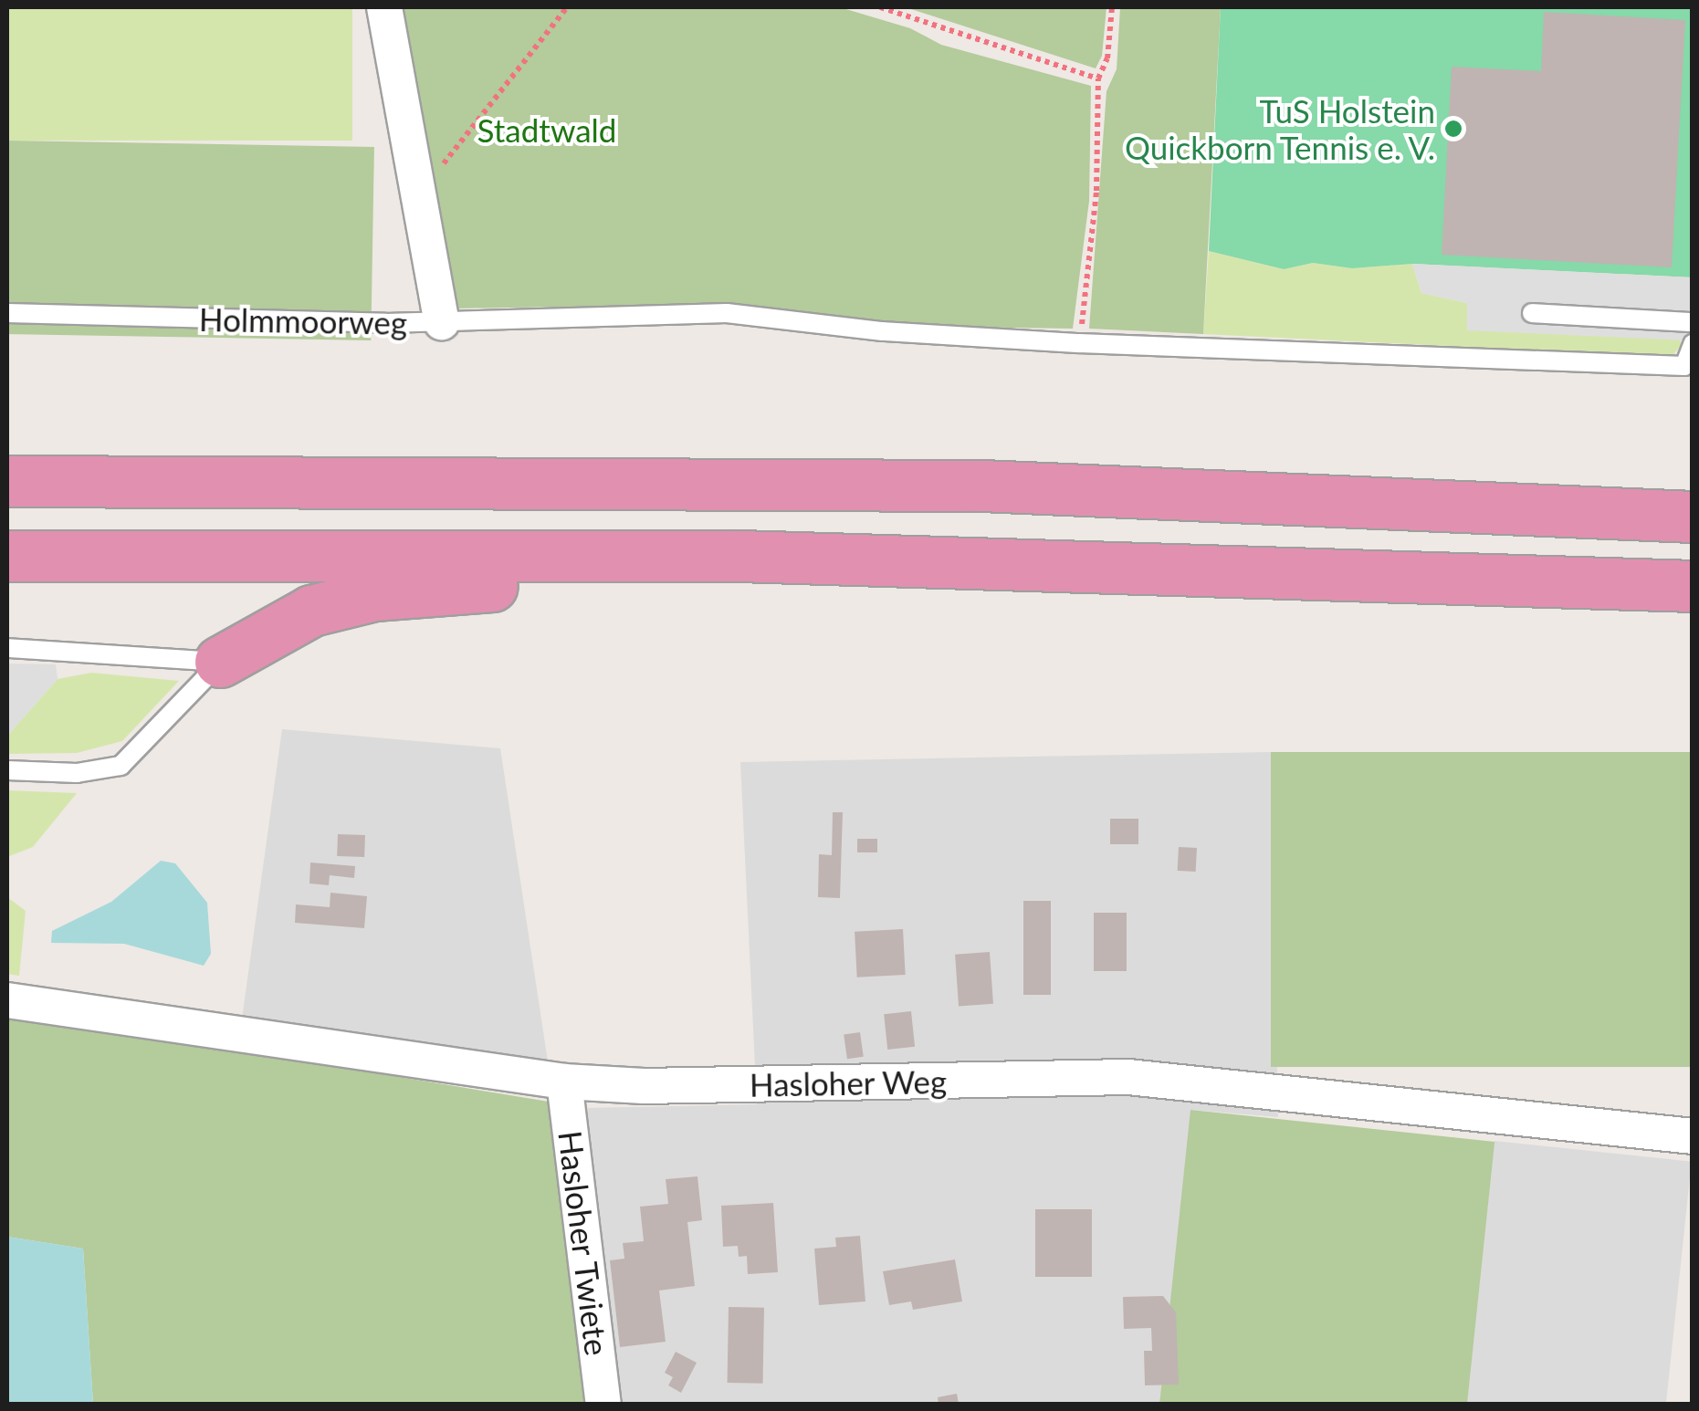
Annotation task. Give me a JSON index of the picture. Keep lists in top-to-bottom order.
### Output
{
  "streets": {
    "street": ["Holmmoorweg", "Hasloher Weg", "Hasloher Twiete"]
  },
  "crossings": [
    ["Hasloher Weg", "Hasloher Twiete"]
  ],
  "parks": ["Stadtwald"],
  "places": ["TuS Holstein Quickborn Tennis e. V."]
}
